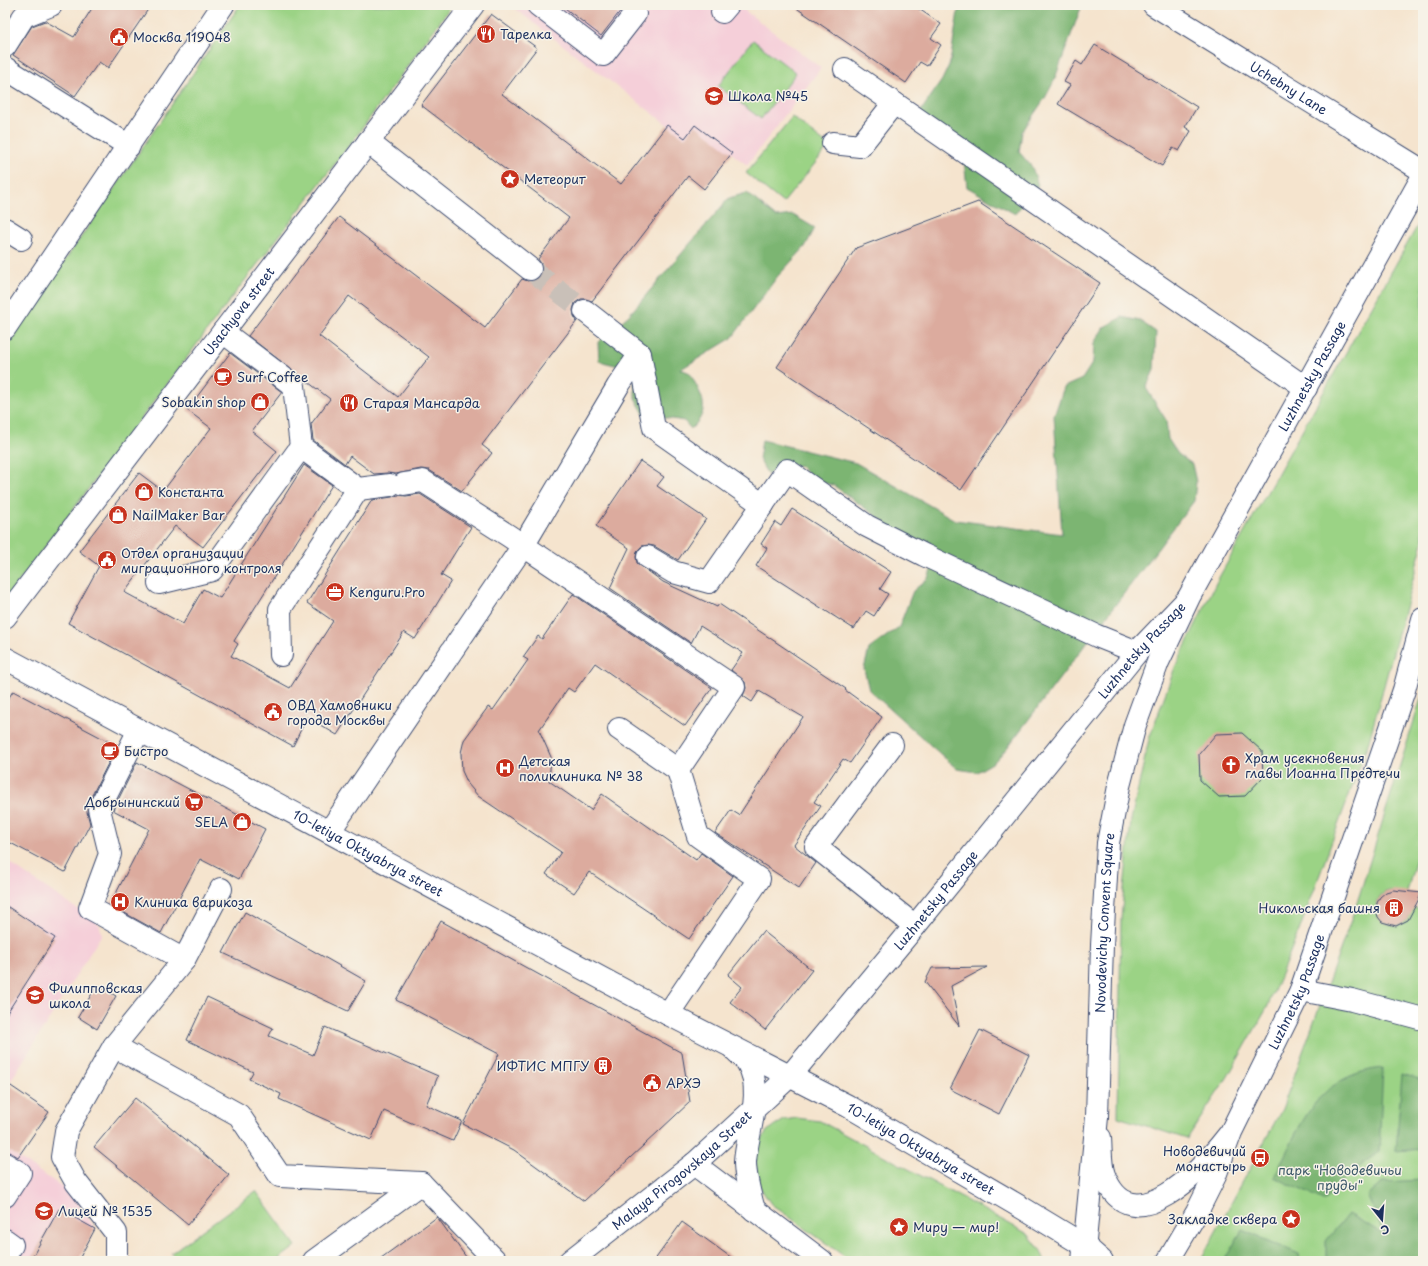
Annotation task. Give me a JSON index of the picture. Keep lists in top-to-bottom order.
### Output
{
  "streets": {
    "street": [
      "Uchebny Lane",
      "Usachyova street",
      "Luzhnetsky Passage",
      "10-letiya Oktyabrya street",
      "Novodevichy Convent Square",
      "Malaya Pirogovskaya Street"
    ]
  },
  "crossings": [
    ["Luzhnetsky Passage", "10-letiya Oktyabrya street"],
    ["Luzhnetsky Passage", "Novodevichy Convent Square"],
    ["Luzhnetsky Passage", "Malaya Pirogovskaya Street"],
    ["10-letiya Oktyabrya street", "Novodevichy Convent Square"],
    ["10-letiya Oktyabrya street", "Malaya Pirogovskaya Street"]
  ],
  "parks": ["парк \"Новодевичьи пруды\""],
  "places": {
    "restaurant": ["Тарелка", "Старая Мансарда"],
    "public building": [
      "Москва 119048",
      "Отдел организации миграционного контроля",
      "ОВД Хамовники города Москвы",
      "АРХЭ"
    ],
    "school or university": ["Школа №45", "Филипповская школа", "Лицей № 1535"],
    "place": ["Метеорит", "Закладке сквера", "Миру — мир!"],
    "cafe": ["Surf Coffee", "Бистро"],
    "shop": [
      "Sobakin shop",
      "Константа",
      "NailMaker Bar",
      "SELA"
    ],
    "office": ["Kenguru.Pro"],
    "church": ["Храм усекновения главы Иоанна Предтечи"],
    "hospital": ["Детская поликлиника № 38", "Клиника варикоза"],
    "supermarket": ["Добрынинский"],
    "building": ["Никольская башня", "ИФТИС МПГУ"],
    "bus stop": ["Новодевичий монастырь"]
  },
  "north": "bottom"
}
